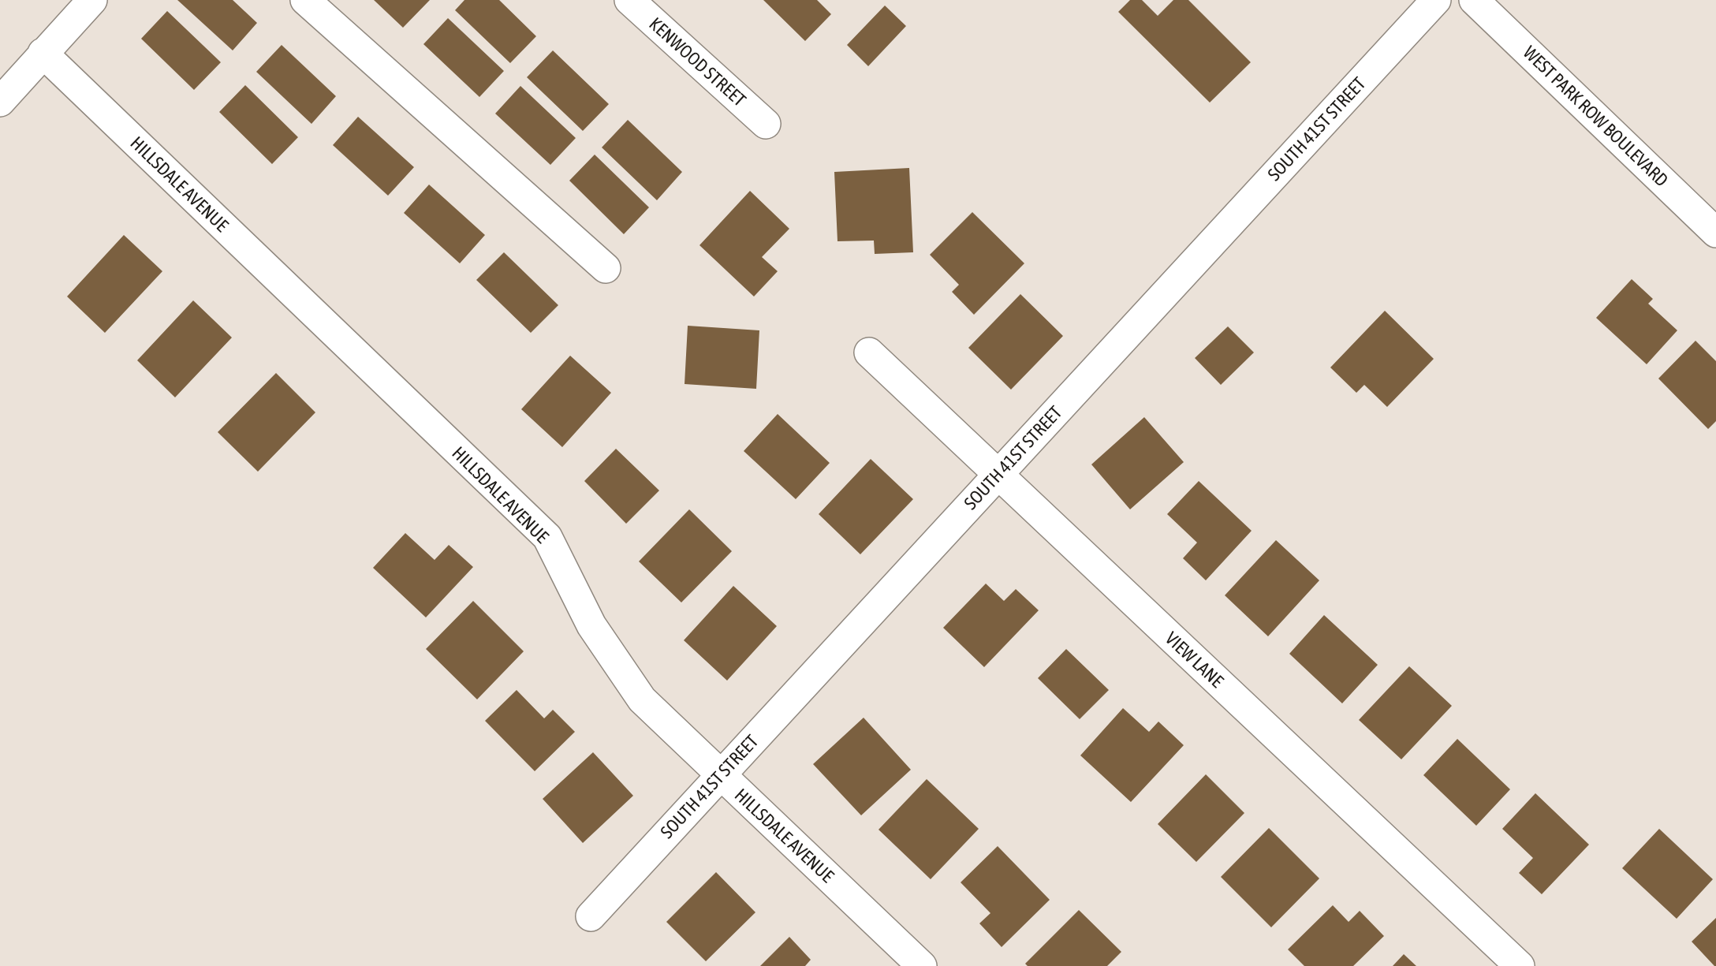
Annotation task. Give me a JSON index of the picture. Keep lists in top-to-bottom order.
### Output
{
  "streets": {
    "street": [
      "KENWOOD STREET",
      "WEST PARK ROW BOULEVARD",
      "SOUTH 41ST STREET",
      "HILLSDALE AVENUE",
      "VIEW LANE"
    ]
  },
  "crossings": [
    ["SOUTH 41ST STREET", "HILLSDALE AVENUE"],
    ["SOUTH 41ST STREET", "VIEW LANE"]
  ]
}
